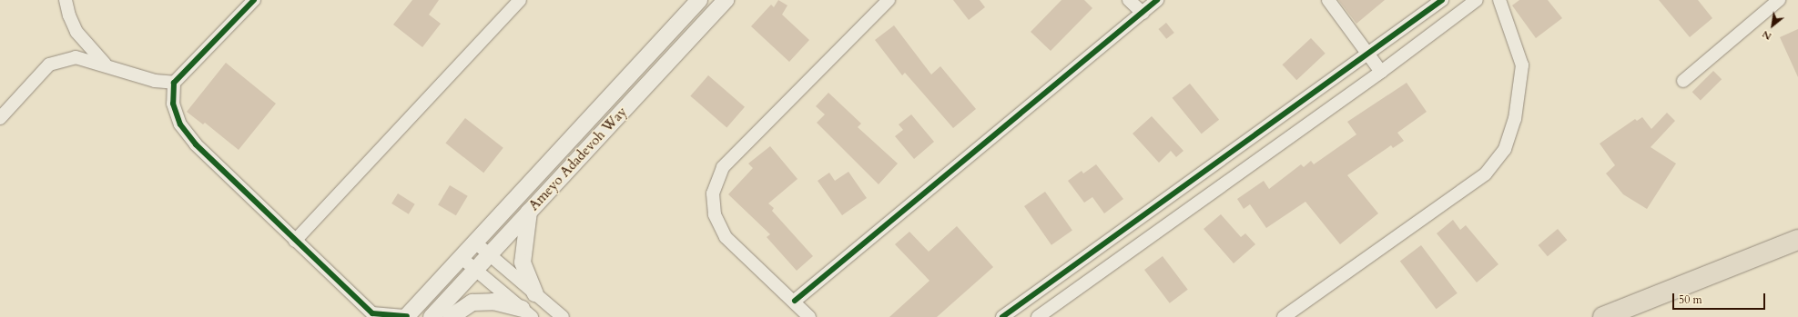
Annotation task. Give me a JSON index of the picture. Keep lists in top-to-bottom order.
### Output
{
  "streets": {
    "street": ["Ameyo Adadevoh Way"]
  },
  "scale_bar": "50 m",
  "north": "bottom left"
}
